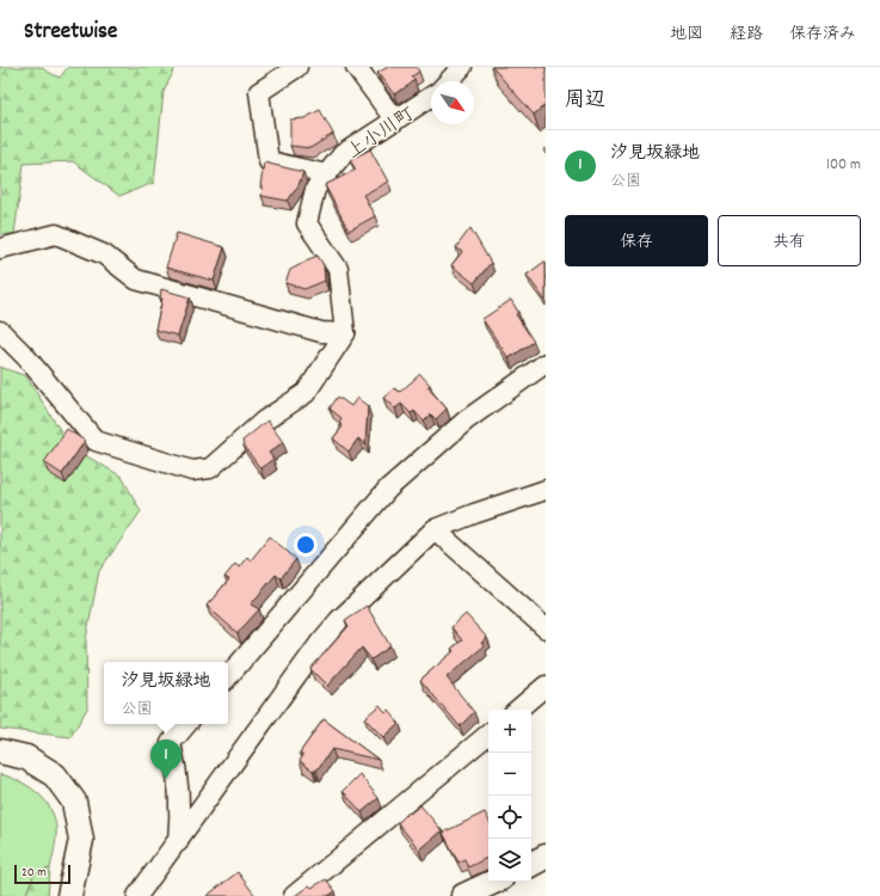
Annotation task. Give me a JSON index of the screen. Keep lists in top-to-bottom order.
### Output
{
  "streets": {
    "street": ["上小川町"]
  },
  "scale_bar": "20 m",
  "north": "bottom right",
  "page": {
    "header": "Streetwise",
    "nav": ["地図", "経路", "保存済み"],
    "heading": "周辺",
    "list": [
      {
        "mark": "1",
        "name": "汐見坂緑地",
        "note": "公園",
        "value": "100 m"
      }
    ],
    "buttons": ["保存", "共有"],
    "popup": ["汐見坂緑地", "公園"],
    "map_buttons": ["+", "−"],
    "pins": "1",
    "scale": "20 m"
  }
}
